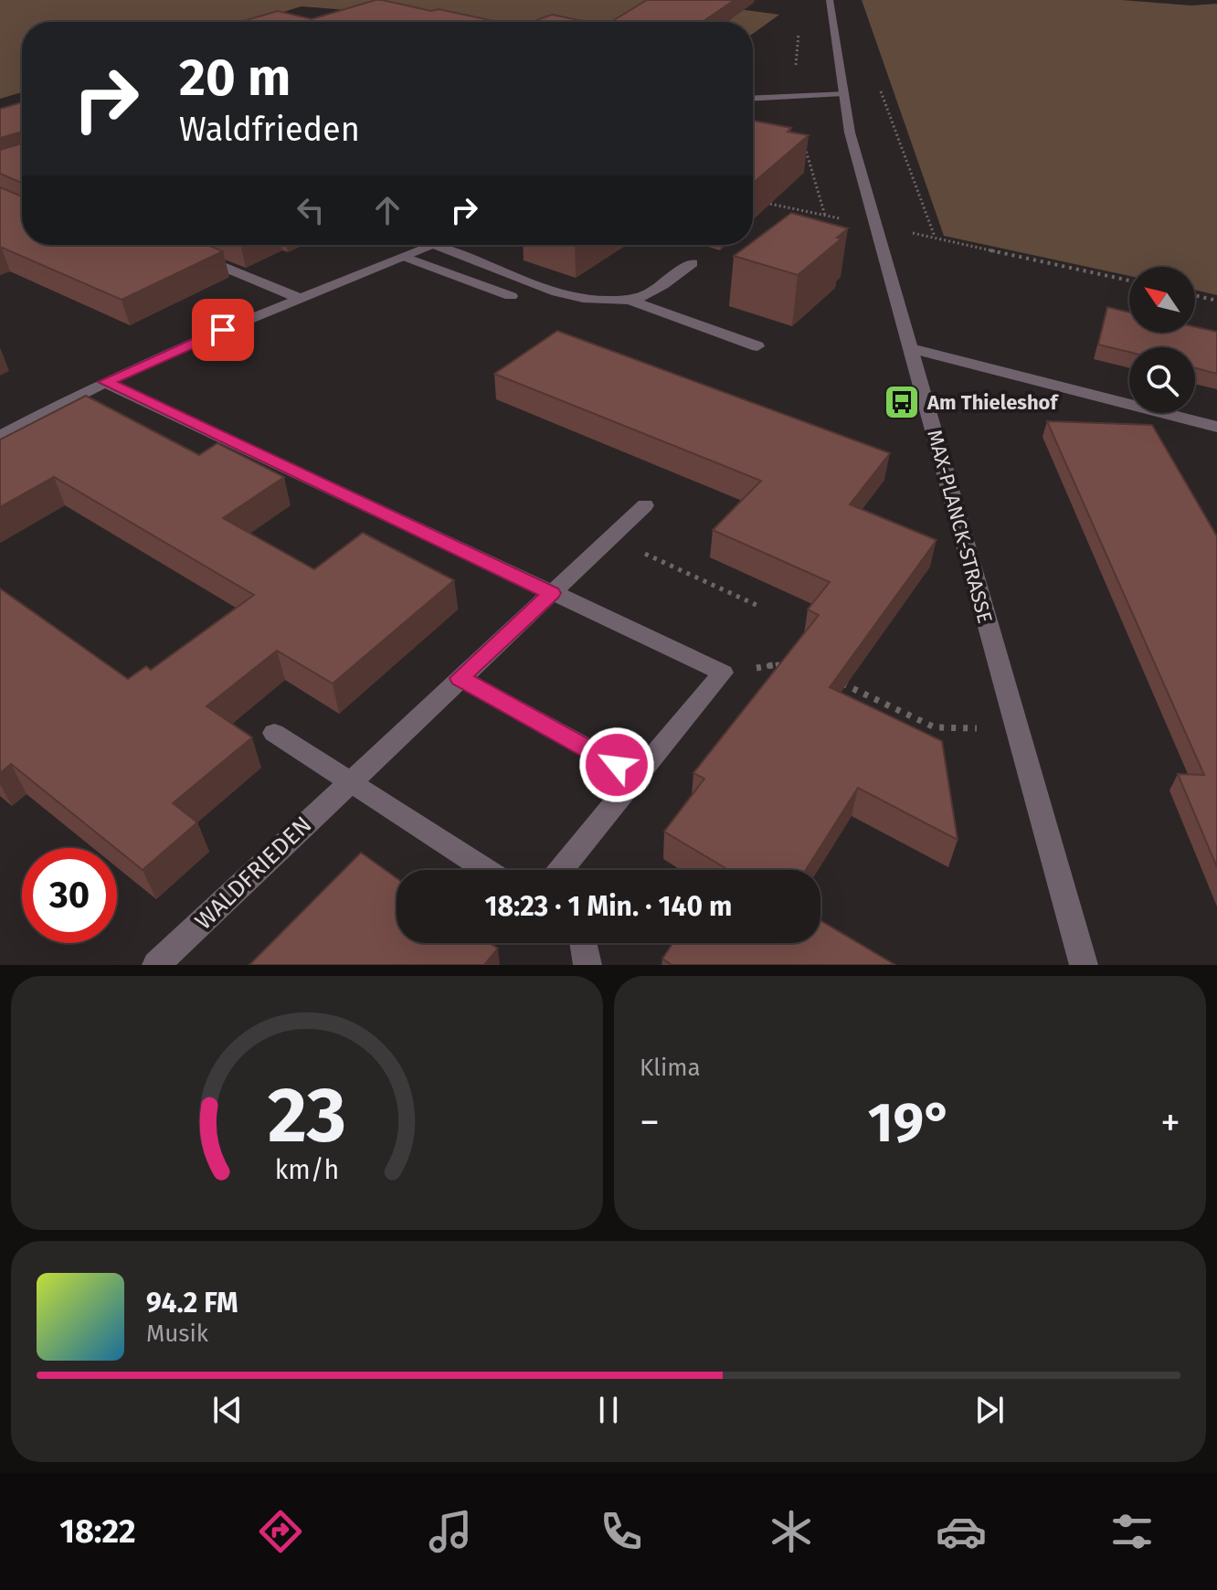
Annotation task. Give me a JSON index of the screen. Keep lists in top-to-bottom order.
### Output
{
  "streets": {
    "street": ["MAX-PLANCK-STRASSE", "WALDFRIEDEN"]
  },
  "places": {
    "bus stop": ["Am Thieleshof"]
  },
  "north": "top left",
  "page": {
    "turn": ["20 m", "Waldfrieden"],
    "limit": "30",
    "trip": "18:23 · 1 Min. · 140 m",
    "tile": "Klima",
    "heat": ["−", "19°", "+"],
    "song": ["94.2 FM", "Musik"],
    "tabs": "18:22",
    "gauge": ["23", "km/h"]
  }
}
